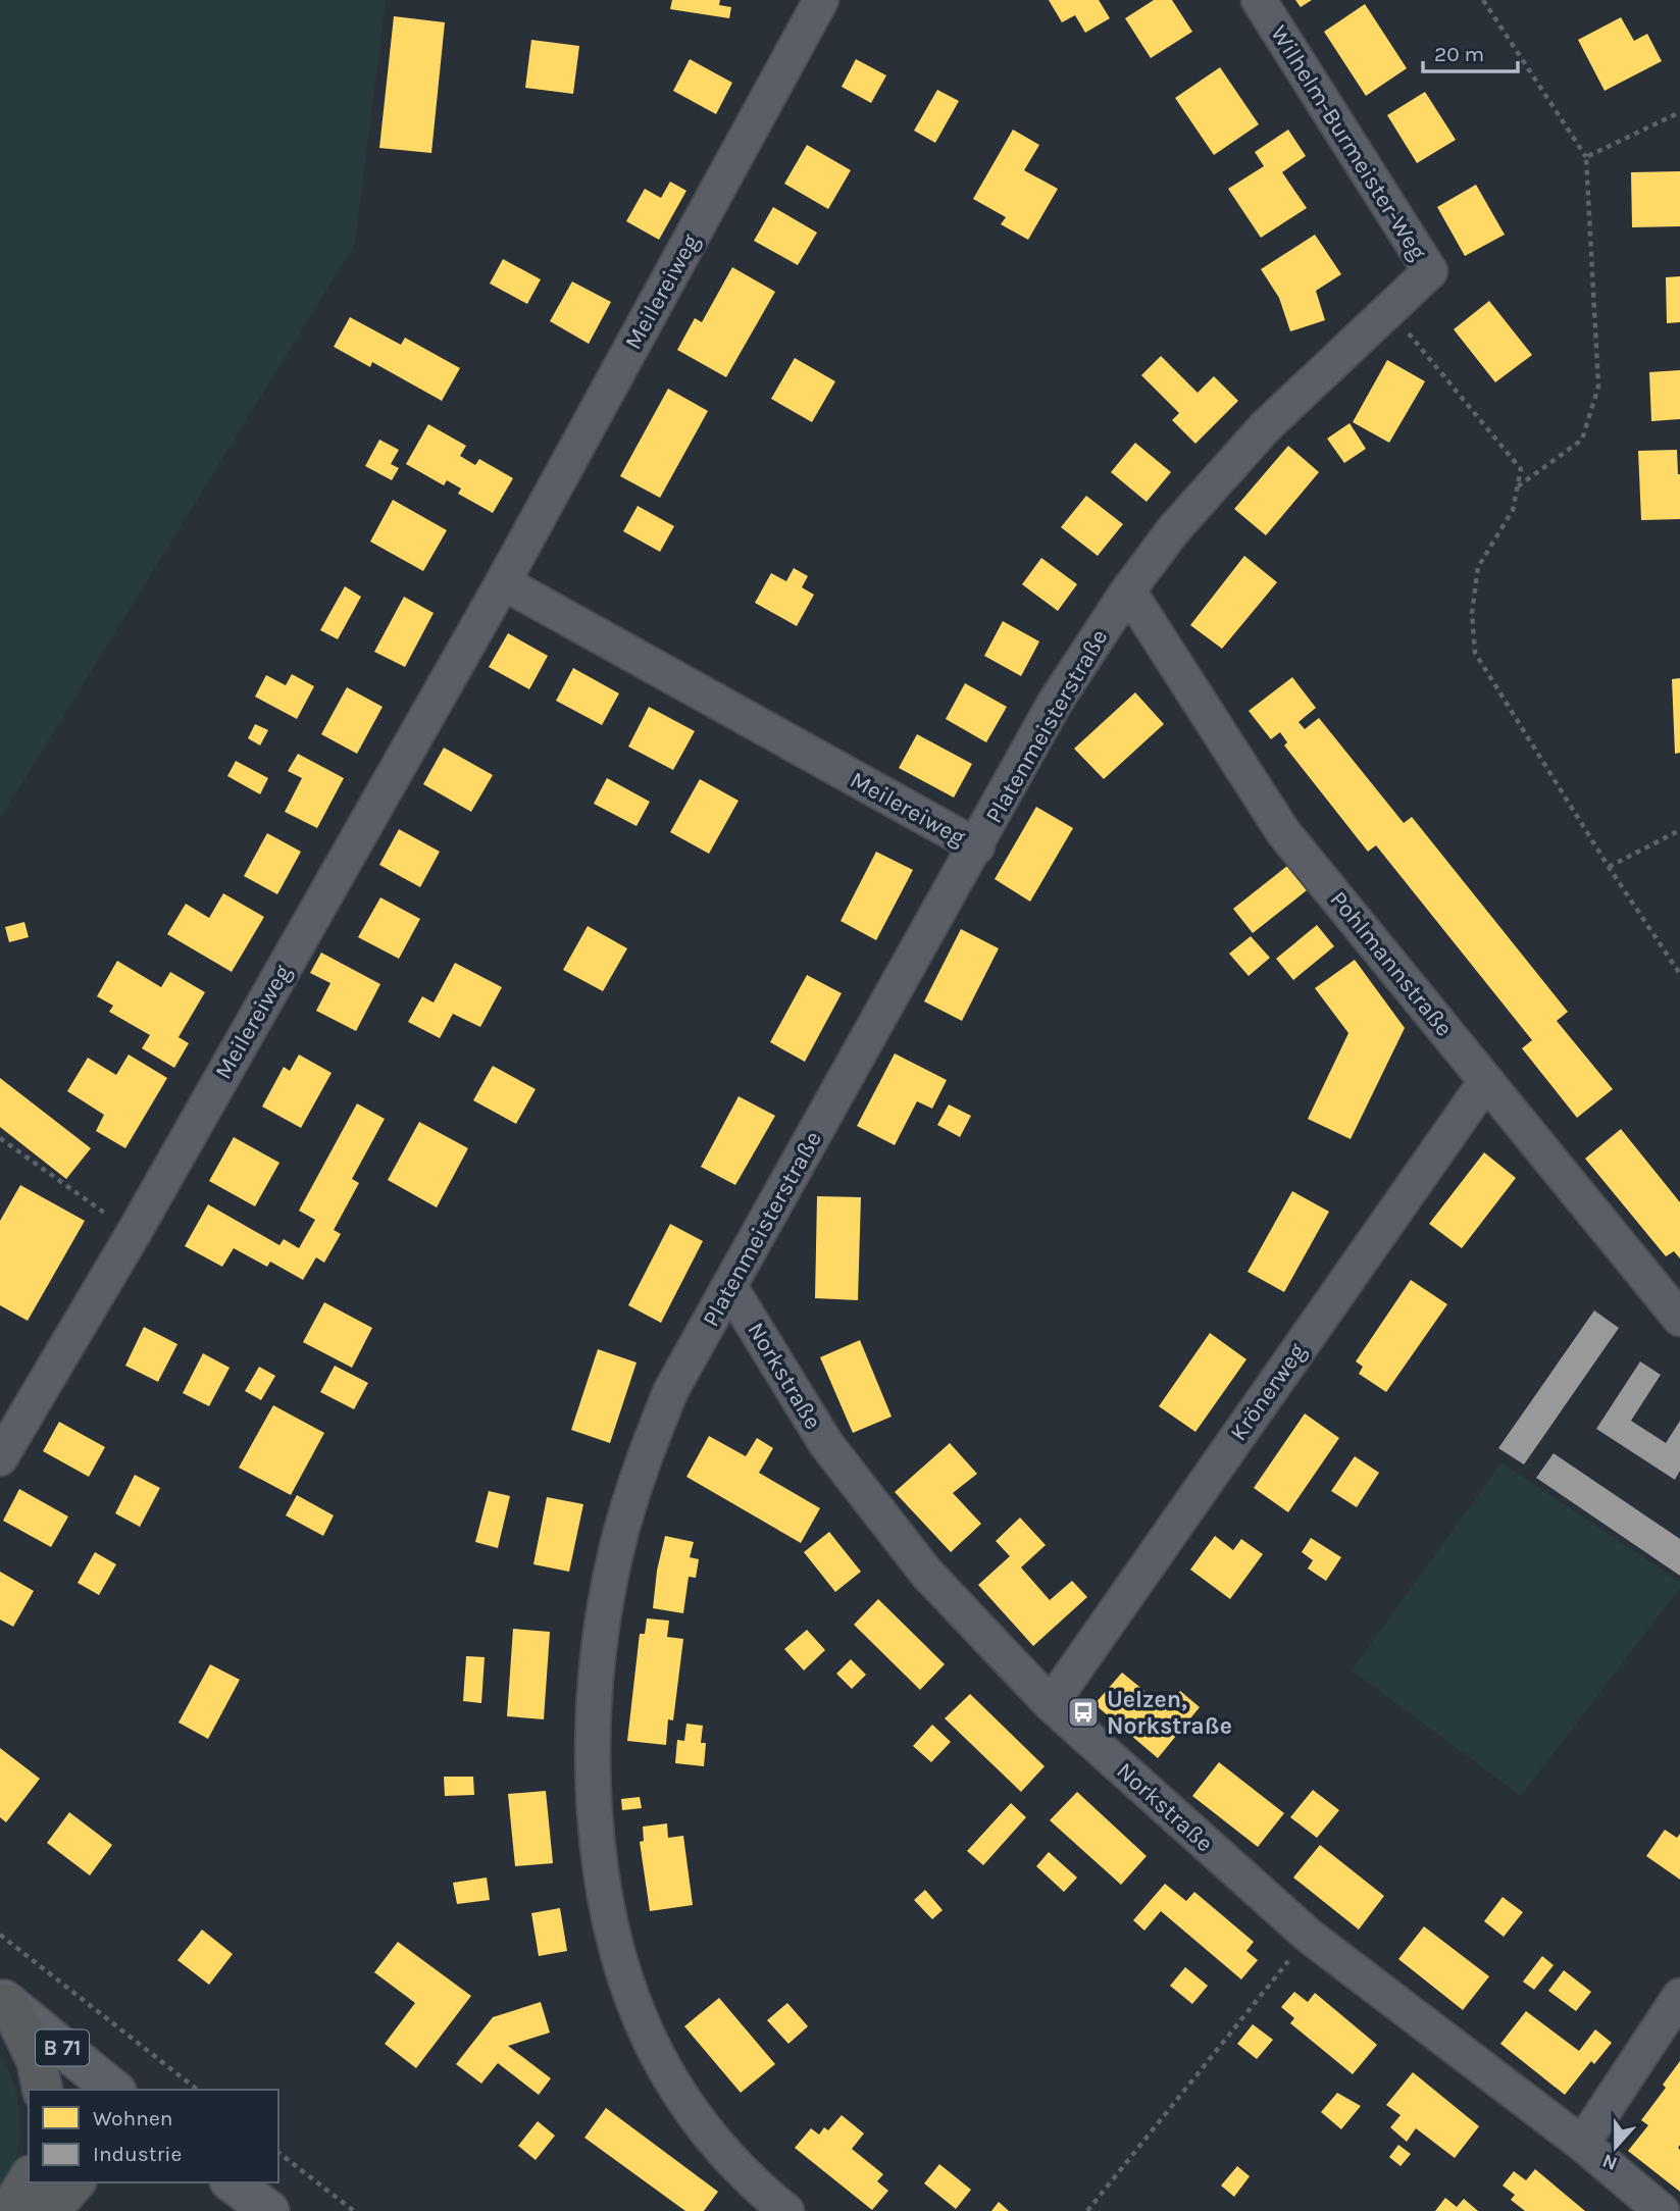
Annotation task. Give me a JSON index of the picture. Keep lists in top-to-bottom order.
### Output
{
  "streets": {
    "main road": ["B 71"],
    "street": [
      "Wilhelm-Burmeister-Weg",
      "Meilereiweg",
      "Platenmeisterstraße",
      "Pohlmannstraße",
      "Norkstraße",
      "Krönerweg"
    ]
  },
  "crossings": [
    ["Wilhelm-Burmeister-Weg", "Platenmeisterstraße"],
    ["Meilereiweg", "Platenmeisterstraße"],
    ["Platenmeisterstraße", "Pohlmannstraße"],
    ["Platenmeisterstraße", "Norkstraße"],
    ["Pohlmannstraße", "Krönerweg"],
    ["Norkstraße", "Krönerweg"]
  ],
  "places": {
    "bus stop": ["Uelzen, Norkstraße"]
  },
  "legend": ["Wohnen", "Industrie"],
  "scale_bar": "20 m",
  "north": "bottom"
}
